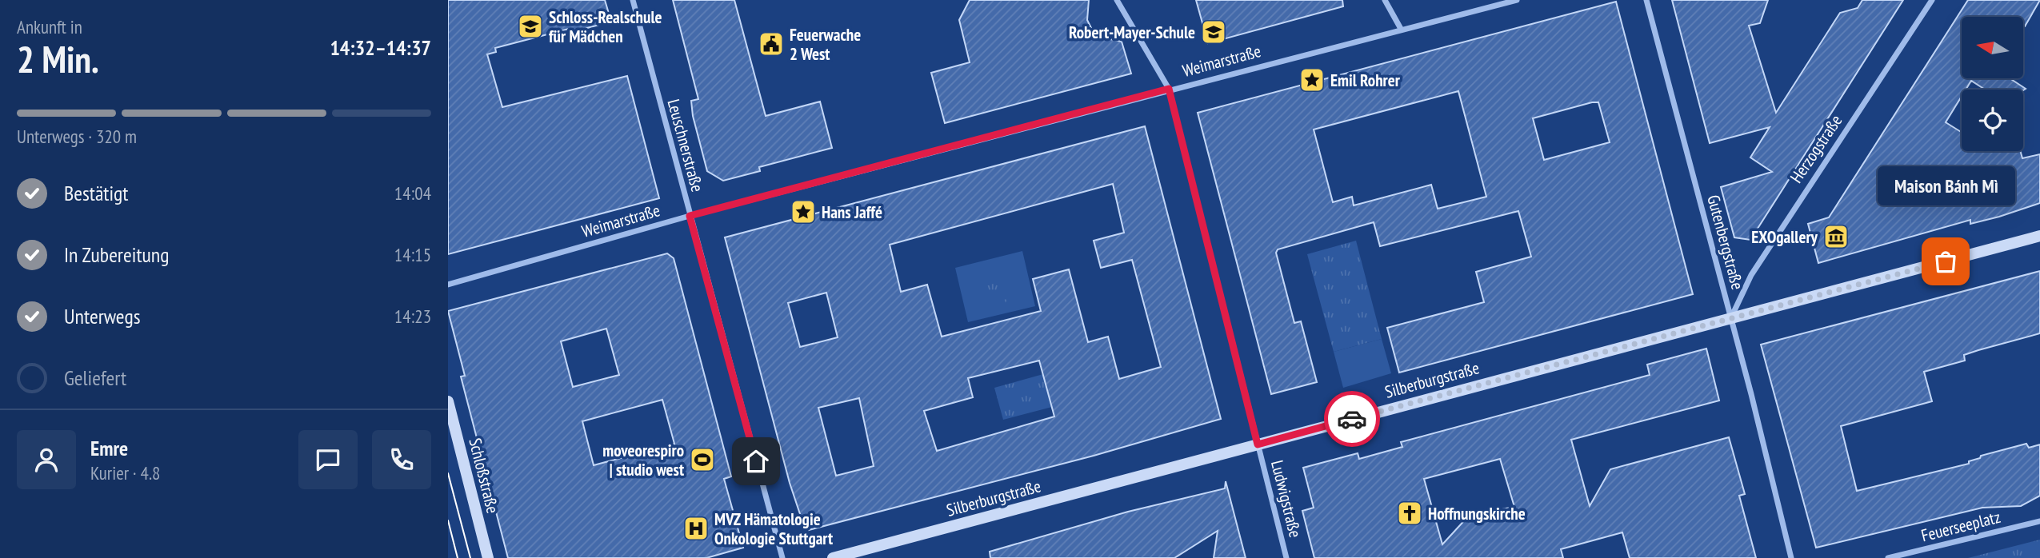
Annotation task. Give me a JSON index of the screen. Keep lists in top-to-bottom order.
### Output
{
  "streets": {
    "street": [
      "Weimarstraße",
      "Leuschnerstraße",
      "Herzogstraße",
      "Gutenbergstraße",
      "Silberburgstraße",
      "Schloßstraße",
      "Ludwigstraße",
      "Feuerseeplatz"
    ]
  },
  "crossings": [
    ["Weimarstraße", "Leuschnerstraße"],
    ["Weimarstraße", "Ludwigstraße"],
    ["Herzogstraße", "Gutenbergstraße"],
    ["Herzogstraße", "Silberburgstraße"],
    ["Gutenbergstraße", "Silberburgstraße"],
    ["Silberburgstraße", "Ludwigstraße"]
  ],
  "places": {
    "school or university": ["Schloss-Realschule für Mädchen", "Robert-Mayer-Schule"],
    "public building": ["Feuerwache 2 West"],
    "place": ["Emil Rohrer", "Hans Jaffé"],
    "museum": ["EXOgallery"],
    "other": ["Maison Bánh Mì"],
    "sports": ["moveorespiro | studio west"],
    "church": ["Hoffnungskirche"],
    "hospital": ["MVZ Hämatologie Onkologie Stuttgart"]
  },
  "north": "left",
  "page": {
    "heading": ["2 Min.", "Ankunft in", "14:32–14:37"],
    "panel": ["Emre", "Kurier · 4.8"],
    "bar": "Unterwegs · 320 m",
    "list": [
      ["Bestätigt", "14:04"],
      ["In Zubereitung", "14:15"],
      ["Unterwegs", "14:23"],
      "Geliefert"
    ],
    "bubble": "Maison Bánh Mì"
  }
}
